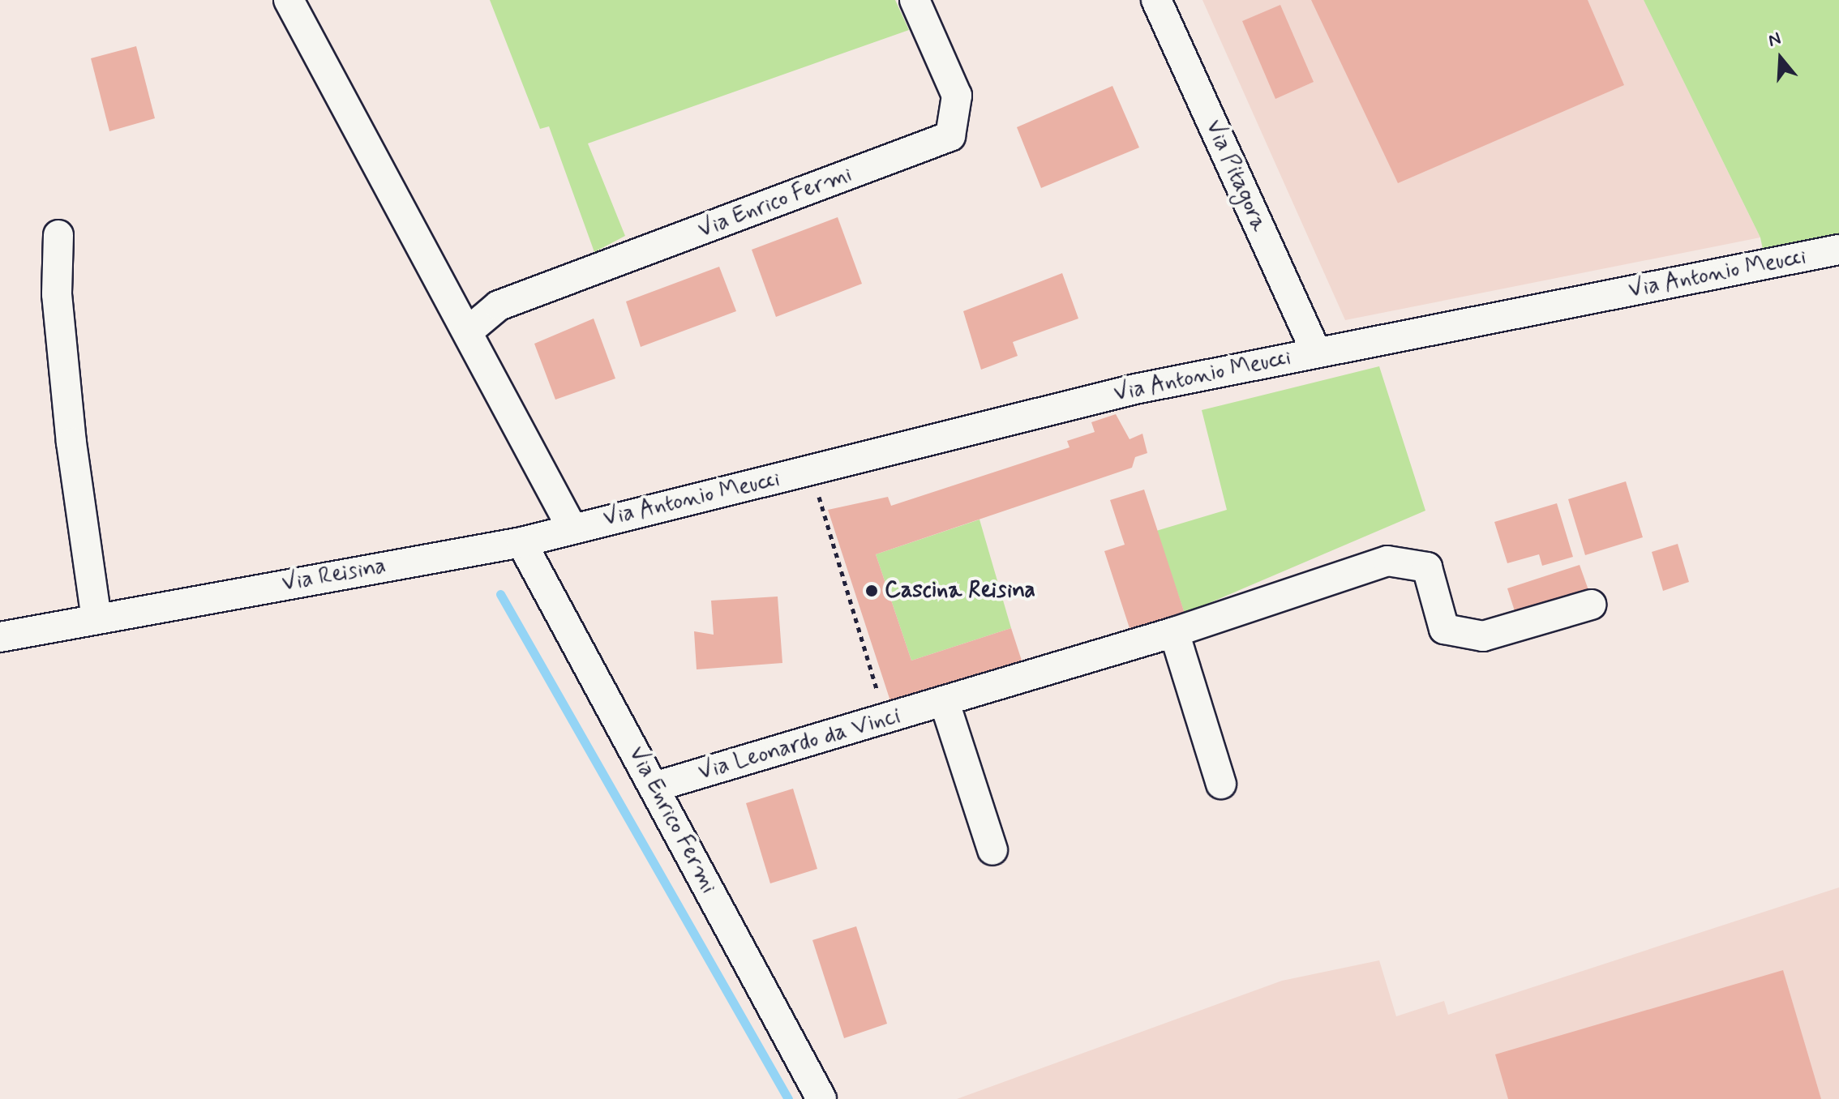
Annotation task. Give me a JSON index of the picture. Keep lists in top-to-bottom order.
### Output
{
  "streets": {
    "street": [
      "Via Pitagora",
      "Via Enrico Fermi",
      "Via Antonio Meucci",
      "Via Reisina",
      "Via Leonardo da Vinci"
    ]
  },
  "crossings": [
    ["Via Pitagora", "Via Antonio Meucci"],
    ["Via Enrico Fermi", "Via Reisina"],
    ["Via Enrico Fermi", "Via Leonardo da Vinci"],
    ["Via Antonio Meucci", "Via Reisina"]
  ],
  "places": ["Cascina Reisina"],
  "north": "top"
}
